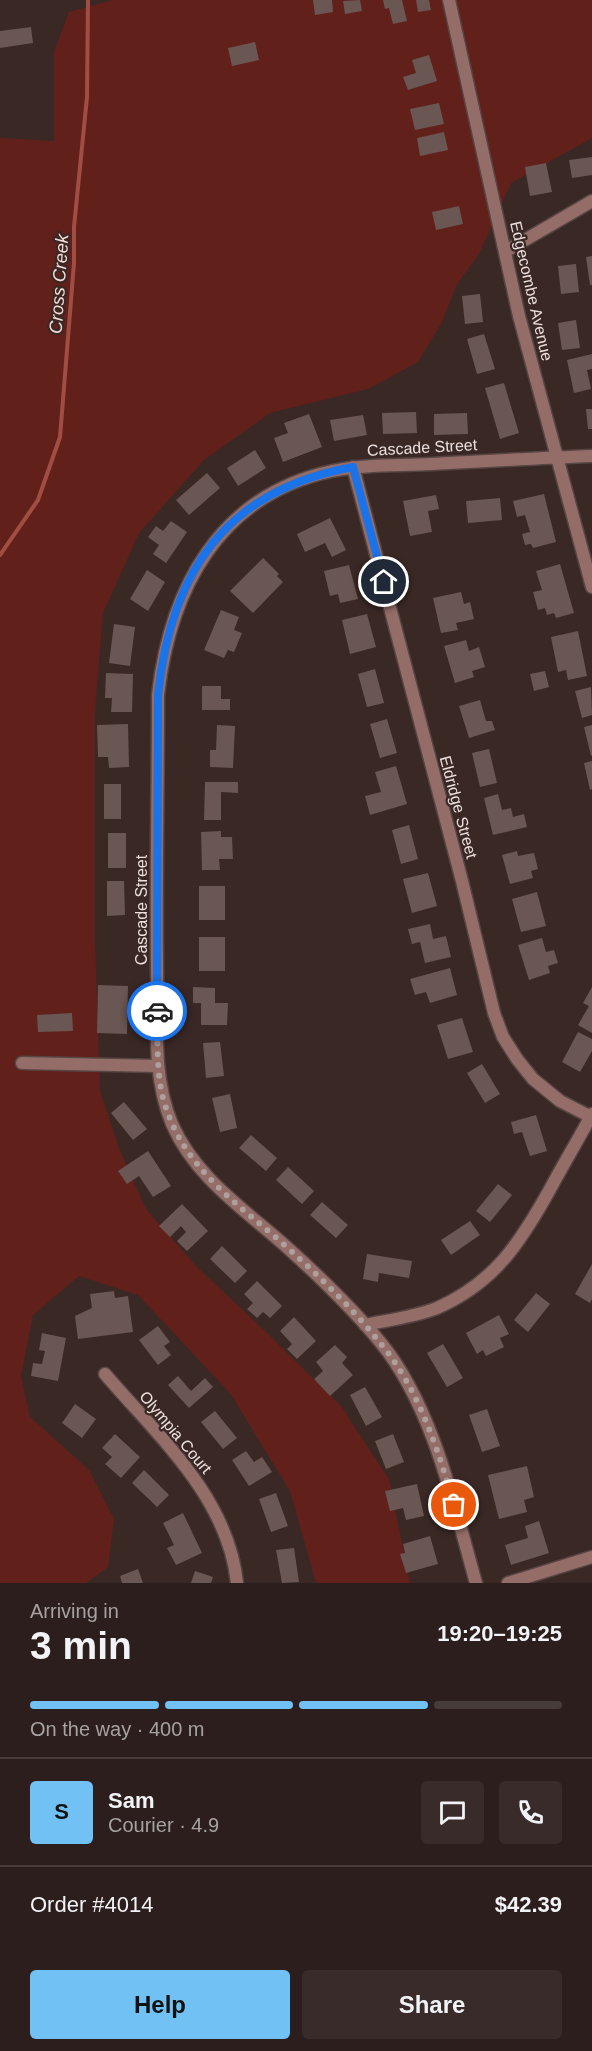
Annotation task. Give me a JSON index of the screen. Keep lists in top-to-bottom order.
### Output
{
  "streets": {
    "street": [
      "Edgecombe Avenue",
      "Cascade Street",
      "Eldridge Street",
      "Olympia Court"
    ]
  },
  "crossings": [
    ["Edgecombe Avenue", "Cascade Street"],
    ["Cascade Street", "Eldridge Street"]
  ],
  "water": ["Cross Creek"],
  "page": {
    "heading": ["3 min", "Arriving in", "19:20–19:25"],
    "panel": [
      "Sam",
      "Courier · 4.9",
      "Order #4014",
      "$42.39"
    ],
    "bar": "On the way · 400 m",
    "round": "S",
    "buttons": ["Help", "Share"]
  }
}
